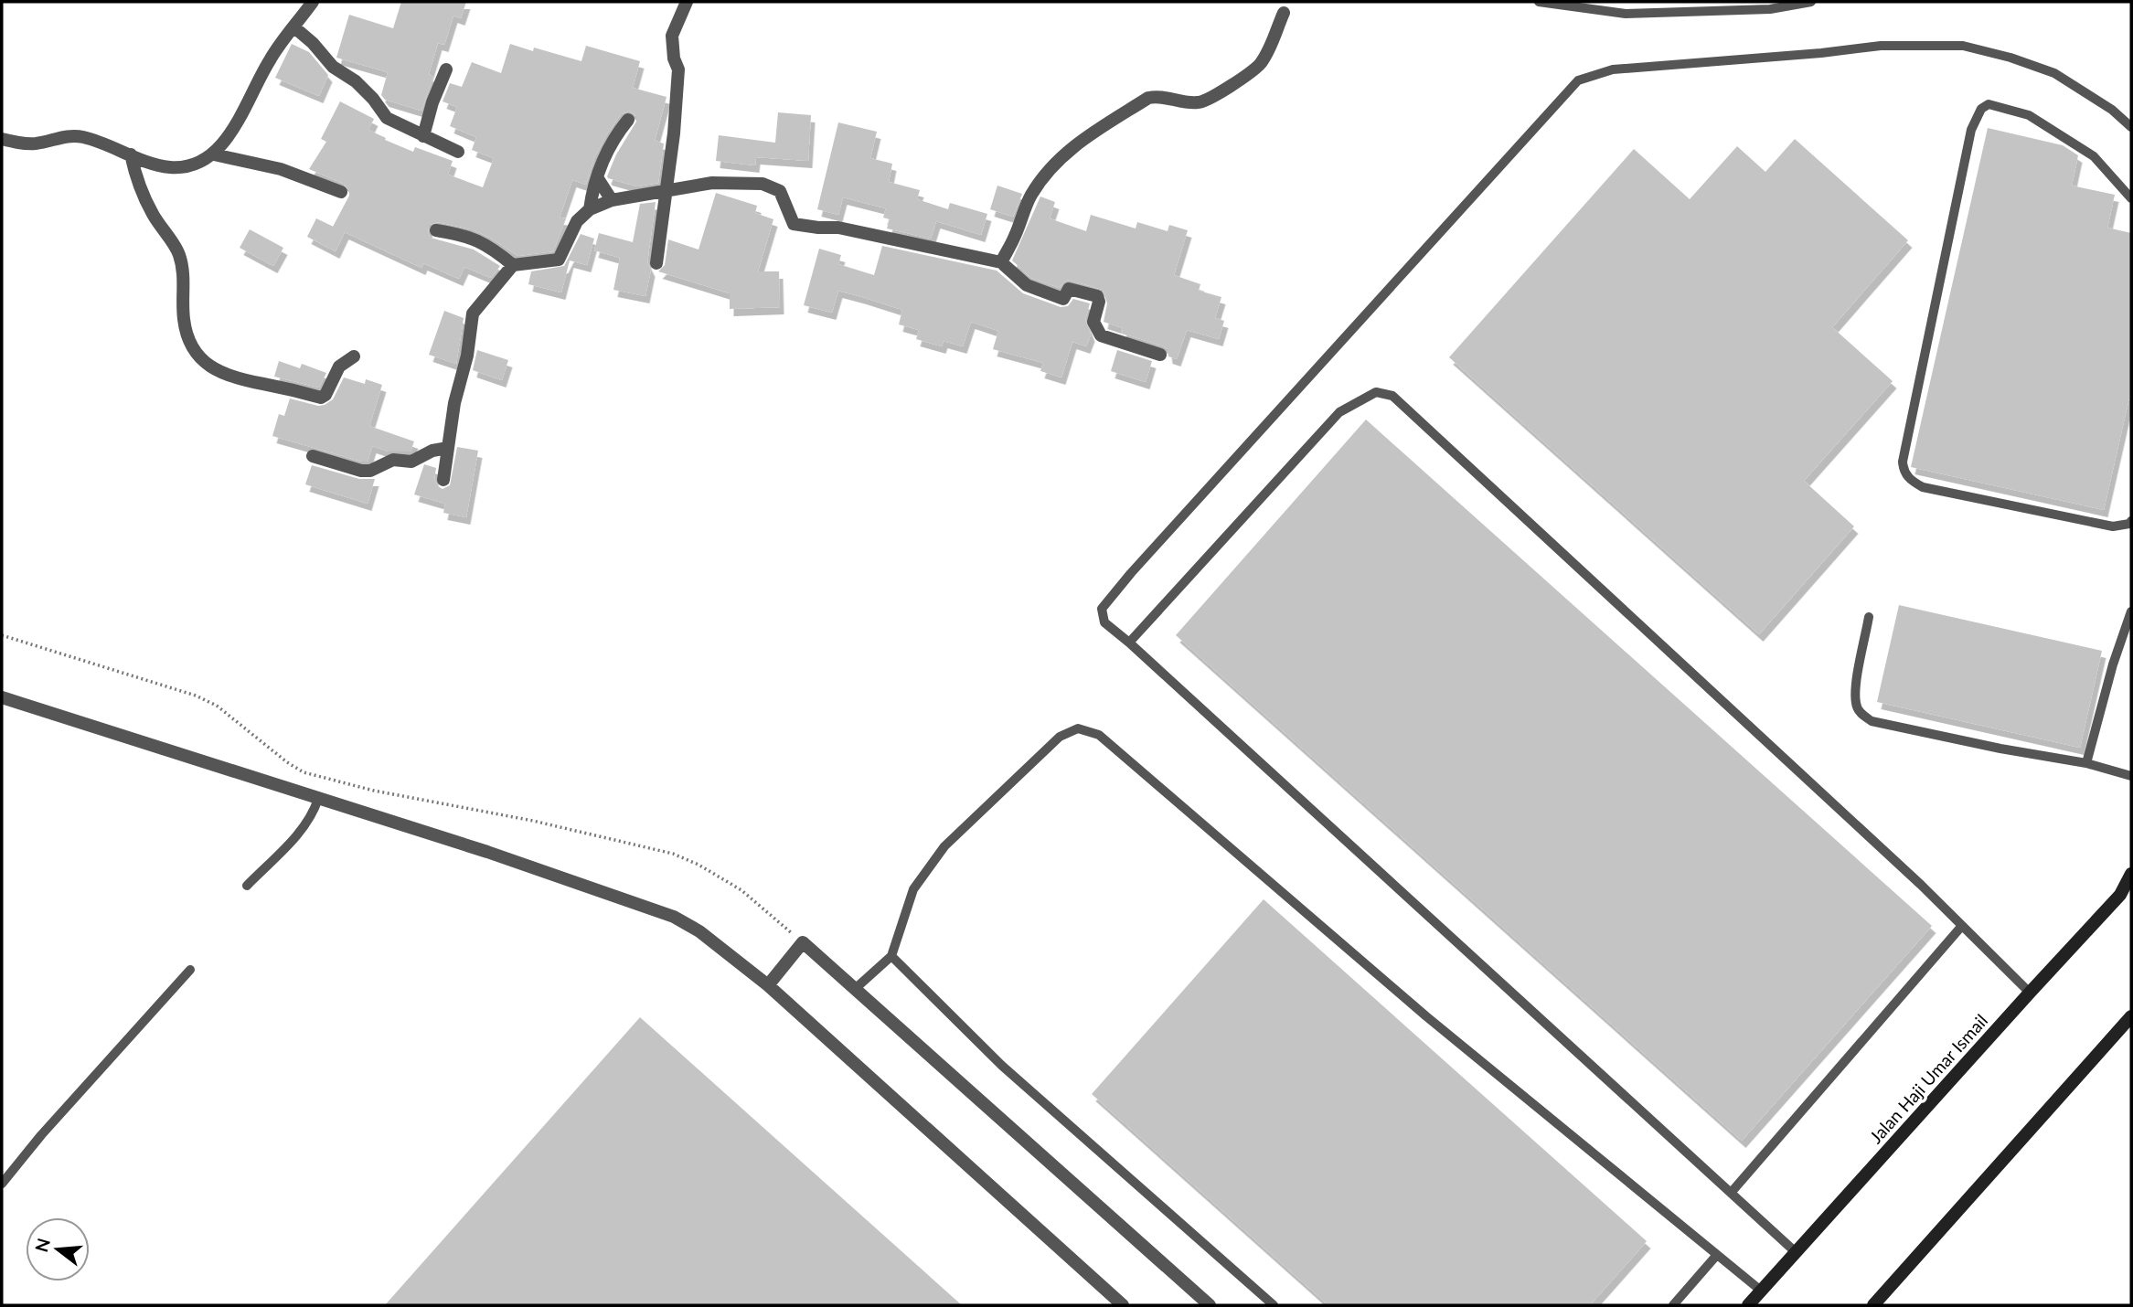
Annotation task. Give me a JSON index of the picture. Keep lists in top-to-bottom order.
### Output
{
  "streets": {
    "main road": ["Jalan Haji Umar Ismail"]
  },
  "north": "left"
}
